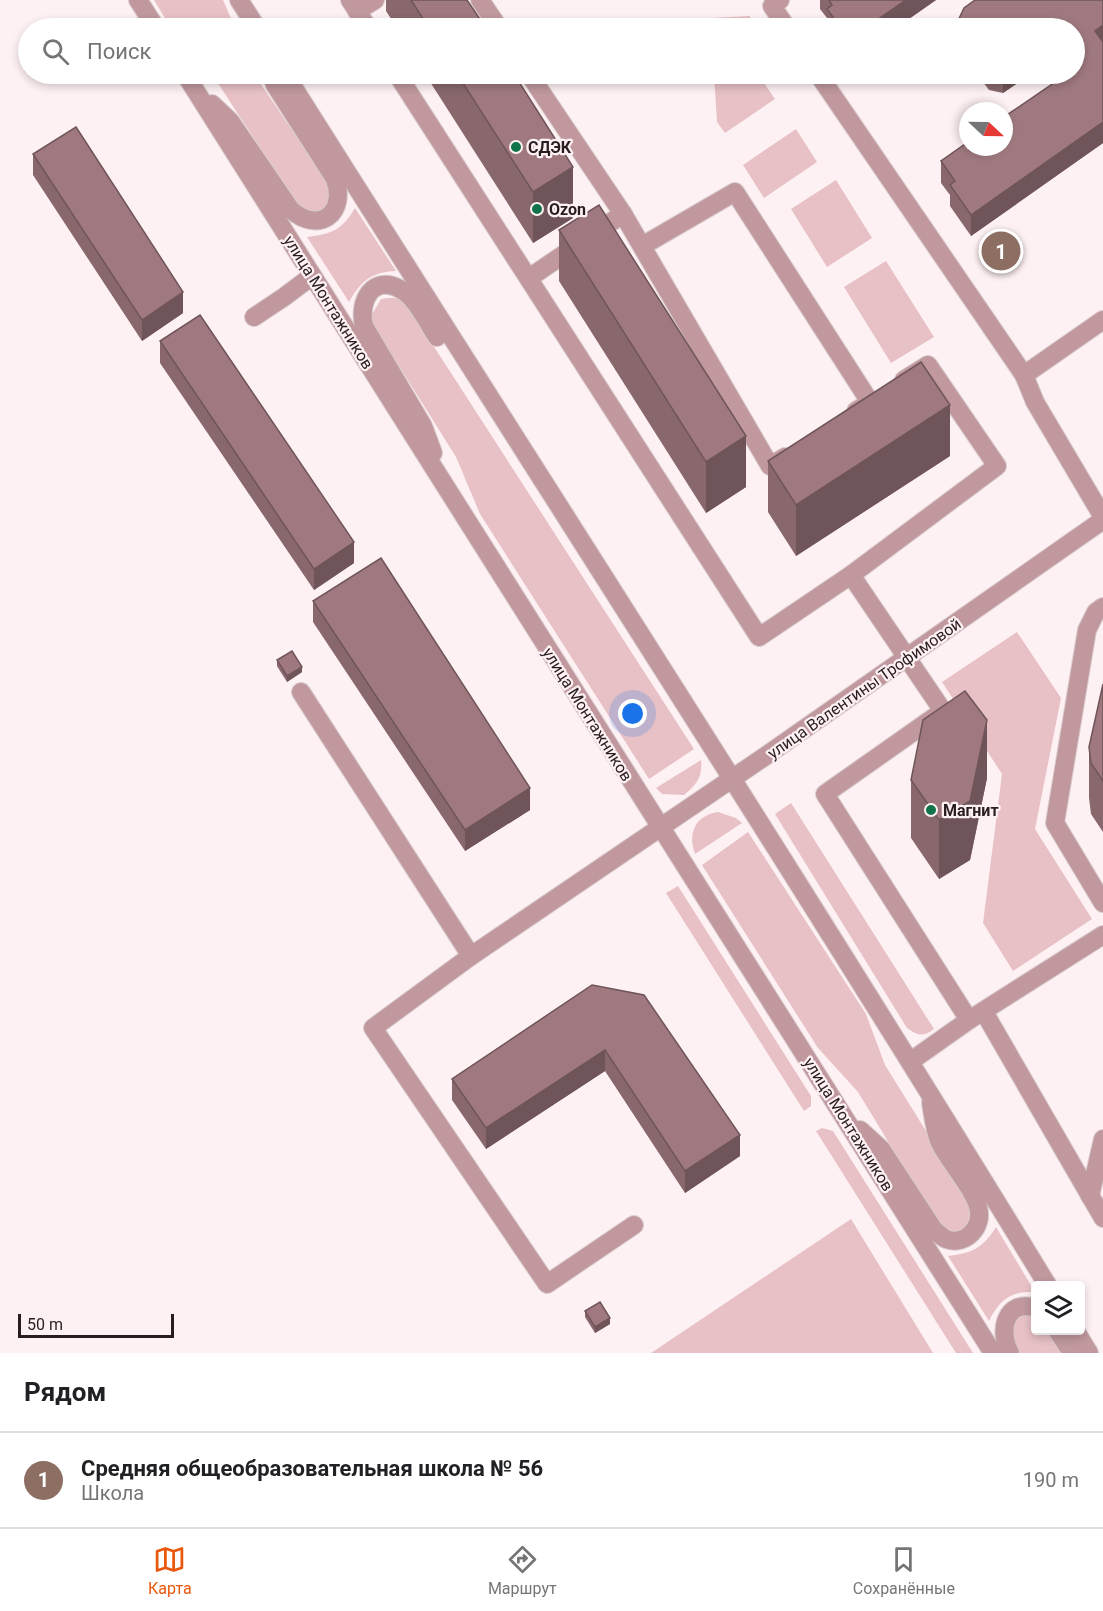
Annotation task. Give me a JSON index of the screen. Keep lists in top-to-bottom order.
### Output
{
  "streets": {
    "street": ["улица Монтажников", "улица Валентины Трофимовой"]
  },
  "crossings": [
    ["улица Монтажников", "улица Валентины Трофимовой"]
  ],
  "places": ["СДЭК", "Ozon", "Магнит"],
  "scale_bar": "50 m",
  "north": "right",
  "page": {
    "search": "Поиск",
    "pins": "1",
    "scale": "50 m",
    "heading": "Рядом",
    "list": [
      {
        "mark": "1",
        "name": "Средняя общеобразовательная школа № 56",
        "note": "Школа",
        "value": "190 m"
      }
    ],
    "nav": ["Карта", "Маршрут", "Сохранённые"]
  }
}
